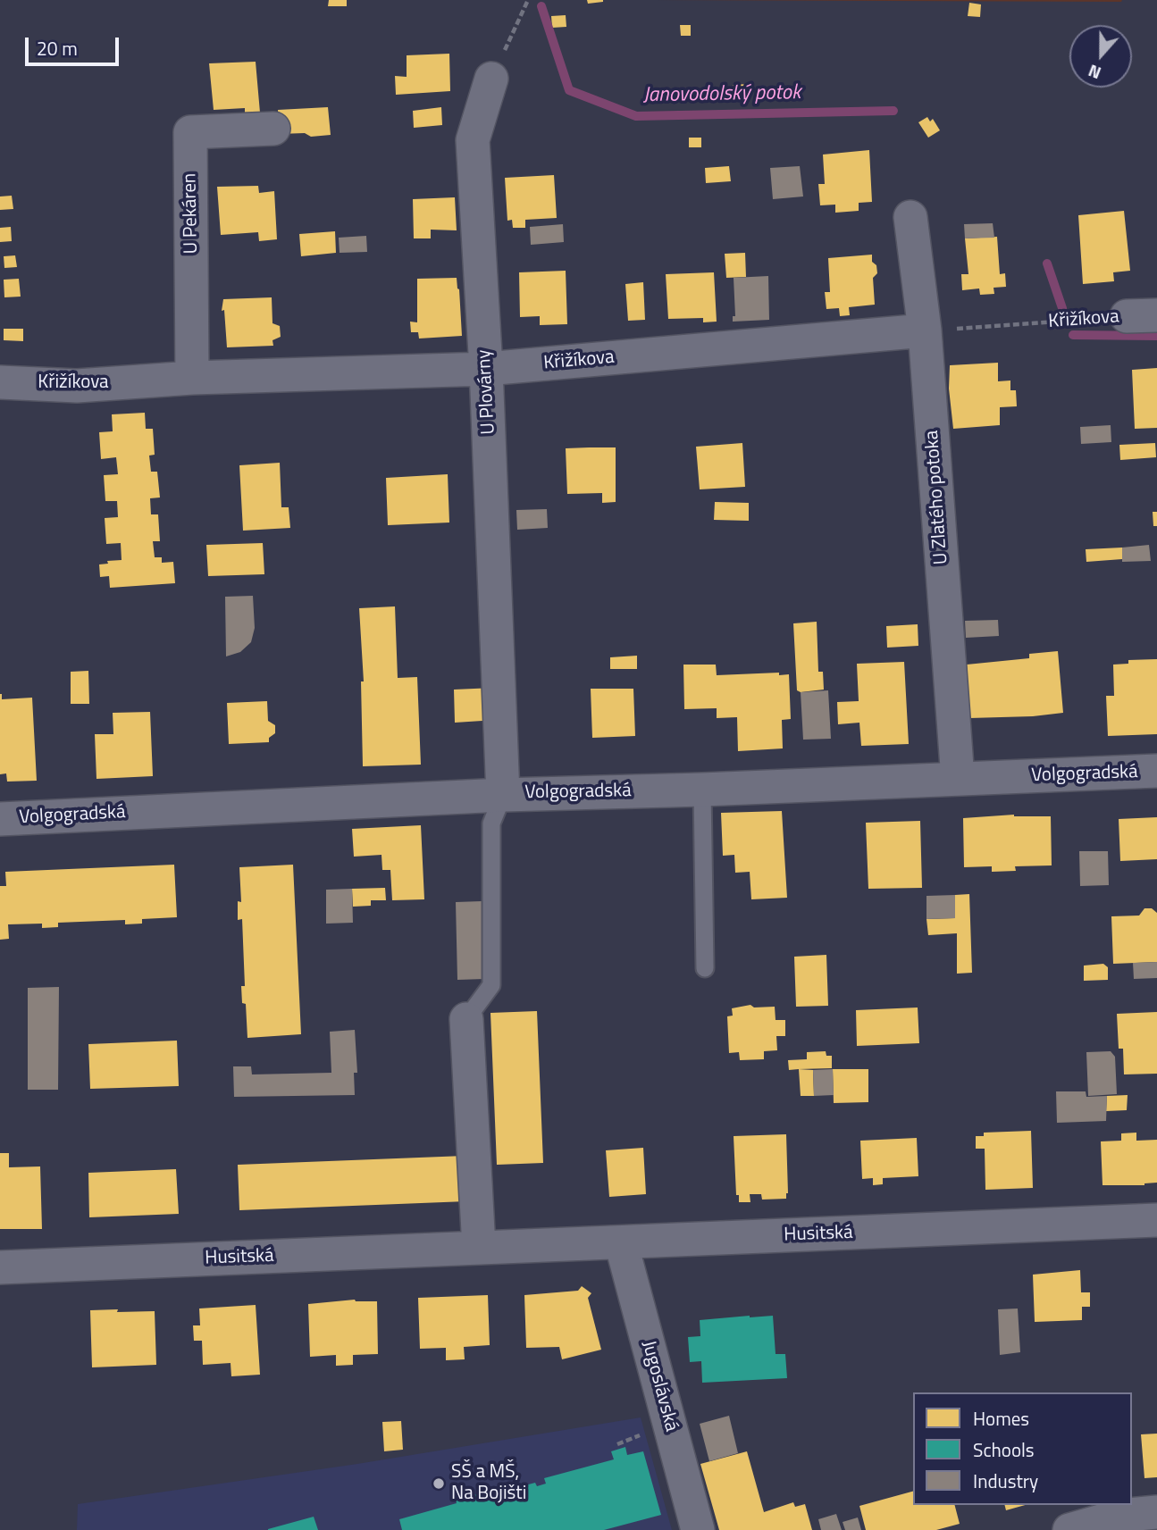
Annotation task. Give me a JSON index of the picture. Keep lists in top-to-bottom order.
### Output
{
  "streets": {
    "street": [
      "U Pekáren",
      "Křižíkova",
      "U Plovárny",
      "U Zlatého potoka",
      "Volgogradská",
      "Husitská",
      "Jugoslávská"
    ]
  },
  "crossings": [
    ["U Pekáren", "Křižíkova"],
    ["Křižíkova", "U Plovárny"],
    ["Křižíkova", "U Zlatého potoka"],
    ["U Plovárny", "Volgogradská"],
    ["U Zlatého potoka", "Volgogradská"],
    ["Husitská", "Jugoslávská"]
  ],
  "water": ["Janovodolský potok"],
  "places": ["SŠ a MŠ, Na Bojišti"],
  "legend": ["Homes", "Schools", "Industry"],
  "scale_bar": "20 m",
  "north": "bottom"
}
